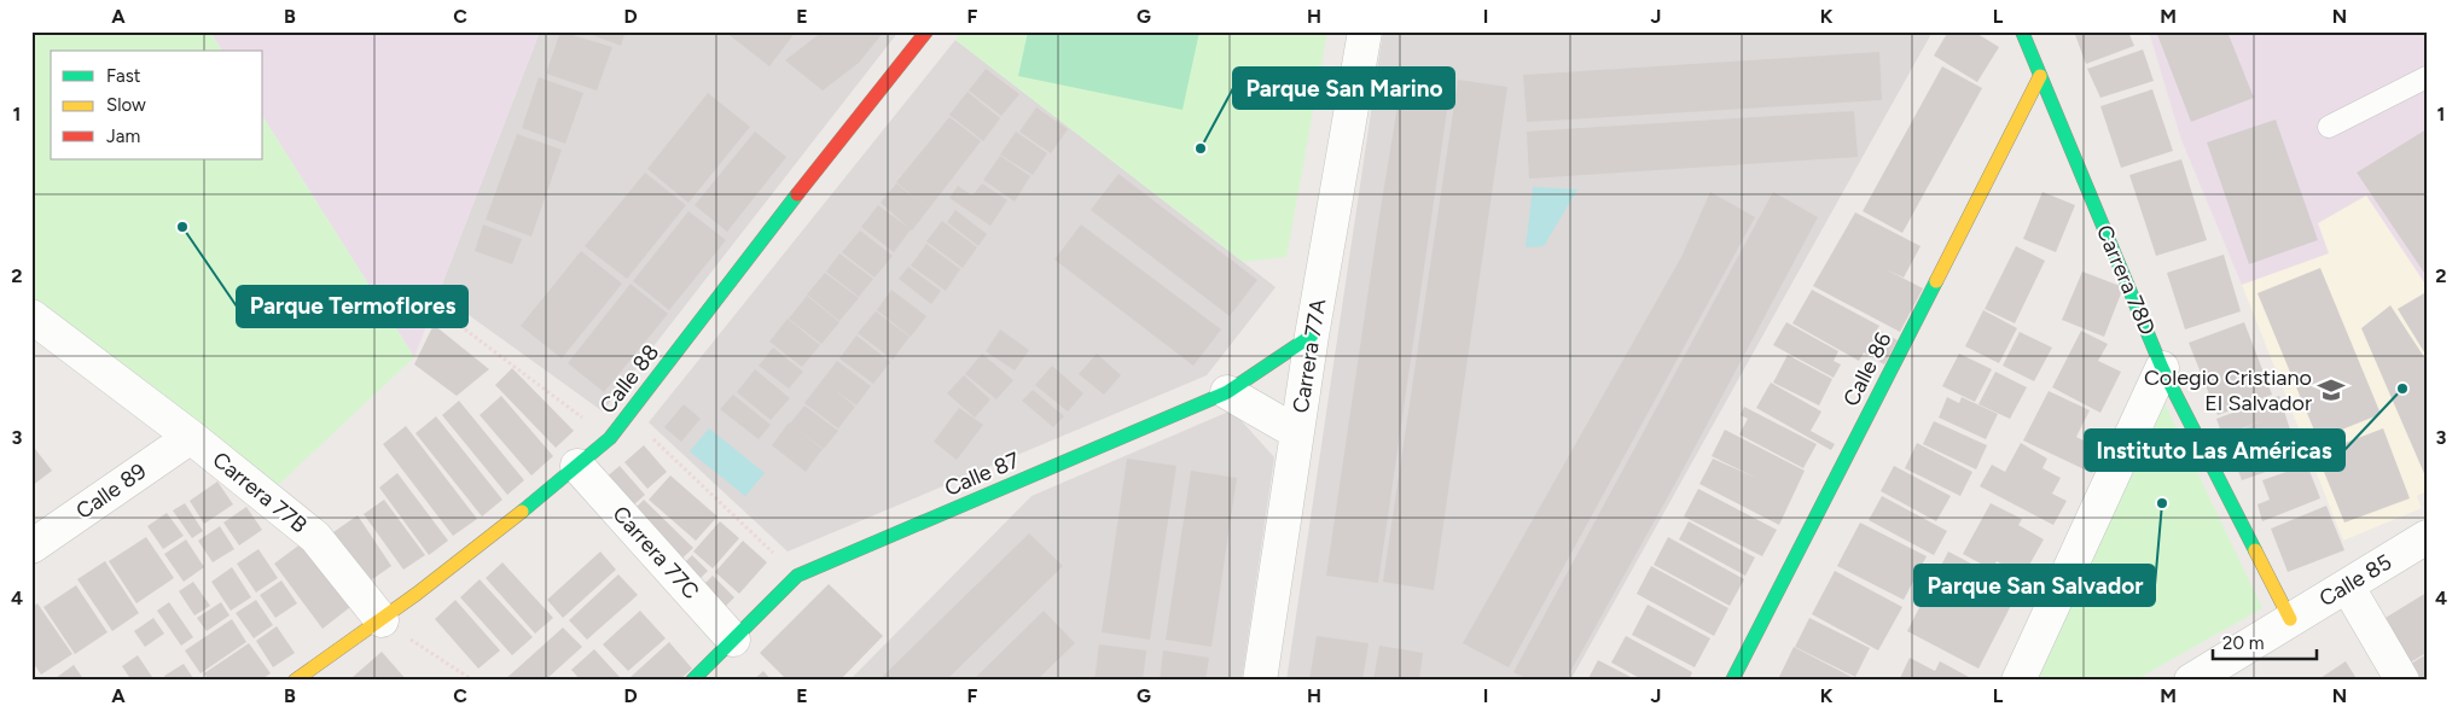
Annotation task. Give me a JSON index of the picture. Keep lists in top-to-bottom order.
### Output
{
  "streets": {
    "street": [
      "Carrera 78D",
      "Carrera 77A",
      "Calle 86",
      "Calle 88",
      "Calle 87",
      "Calle 89",
      "Carrera 77B",
      "Carrera 77C",
      "Calle 85"
    ]
  },
  "crossings": [
    ["Carrera 78D", "Calle 86"],
    ["Carrera 78D", "Calle 85"],
    ["Carrera 77A", "Calle 87"],
    ["Calle 88", "Carrera 77B"],
    ["Calle 88", "Carrera 77C"],
    ["Calle 87", "Carrera 77C"],
    ["Calle 89", "Carrera 77B"]
  ],
  "places": {
    "other": [
      "Parque San Marino",
      "Parque Termoflores",
      "Instituto Las Américas",
      "Parque San Salvador"
    ],
    "school or university": ["Colegio Cristiano El Salvador"]
  },
  "legend": ["Fast", "Slow", "Jam"],
  "scale_bar": "20 m",
  "grid": {
    "columns": [
      "A",
      "B",
      "C",
      "D",
      "E",
      "F",
      "G",
      "H",
      "I",
      "J",
      "K",
      "L",
      "M",
      "N"
    ],
    "rows": [
      "1",
      "2",
      "3",
      "4"
    ]
  }
}
